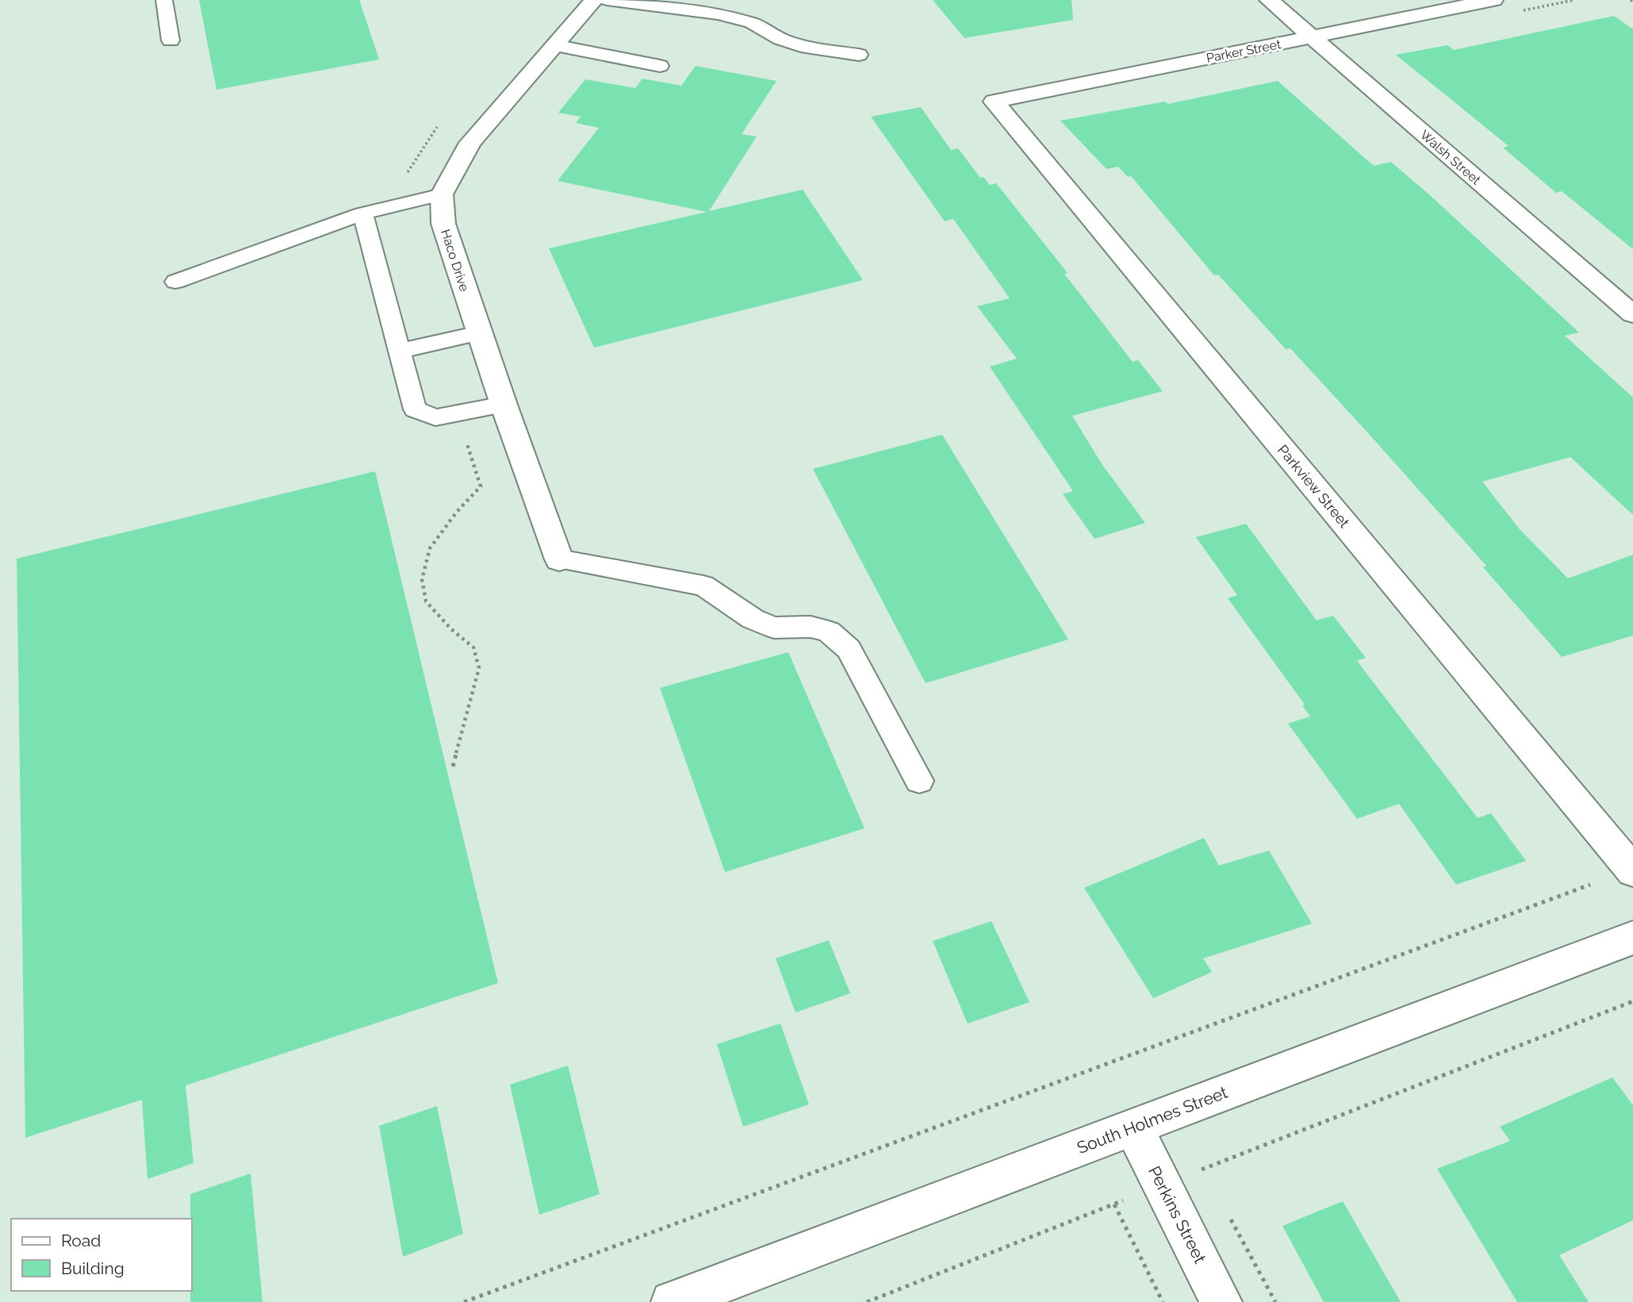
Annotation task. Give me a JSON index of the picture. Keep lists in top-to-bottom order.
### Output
{
  "streets": {
    "street": [
      "Parker Street",
      "Walsh Street",
      "Haco Drive",
      "Parkview Street",
      "South Holmes Street",
      "Perkins Street"
    ]
  },
  "crossings": [
    ["Parker Street", "Walsh Street"],
    ["Parker Street", "Parkview Street"],
    ["South Holmes Street", "Perkins Street"]
  ],
  "legend": ["Road", "Building"]
}
